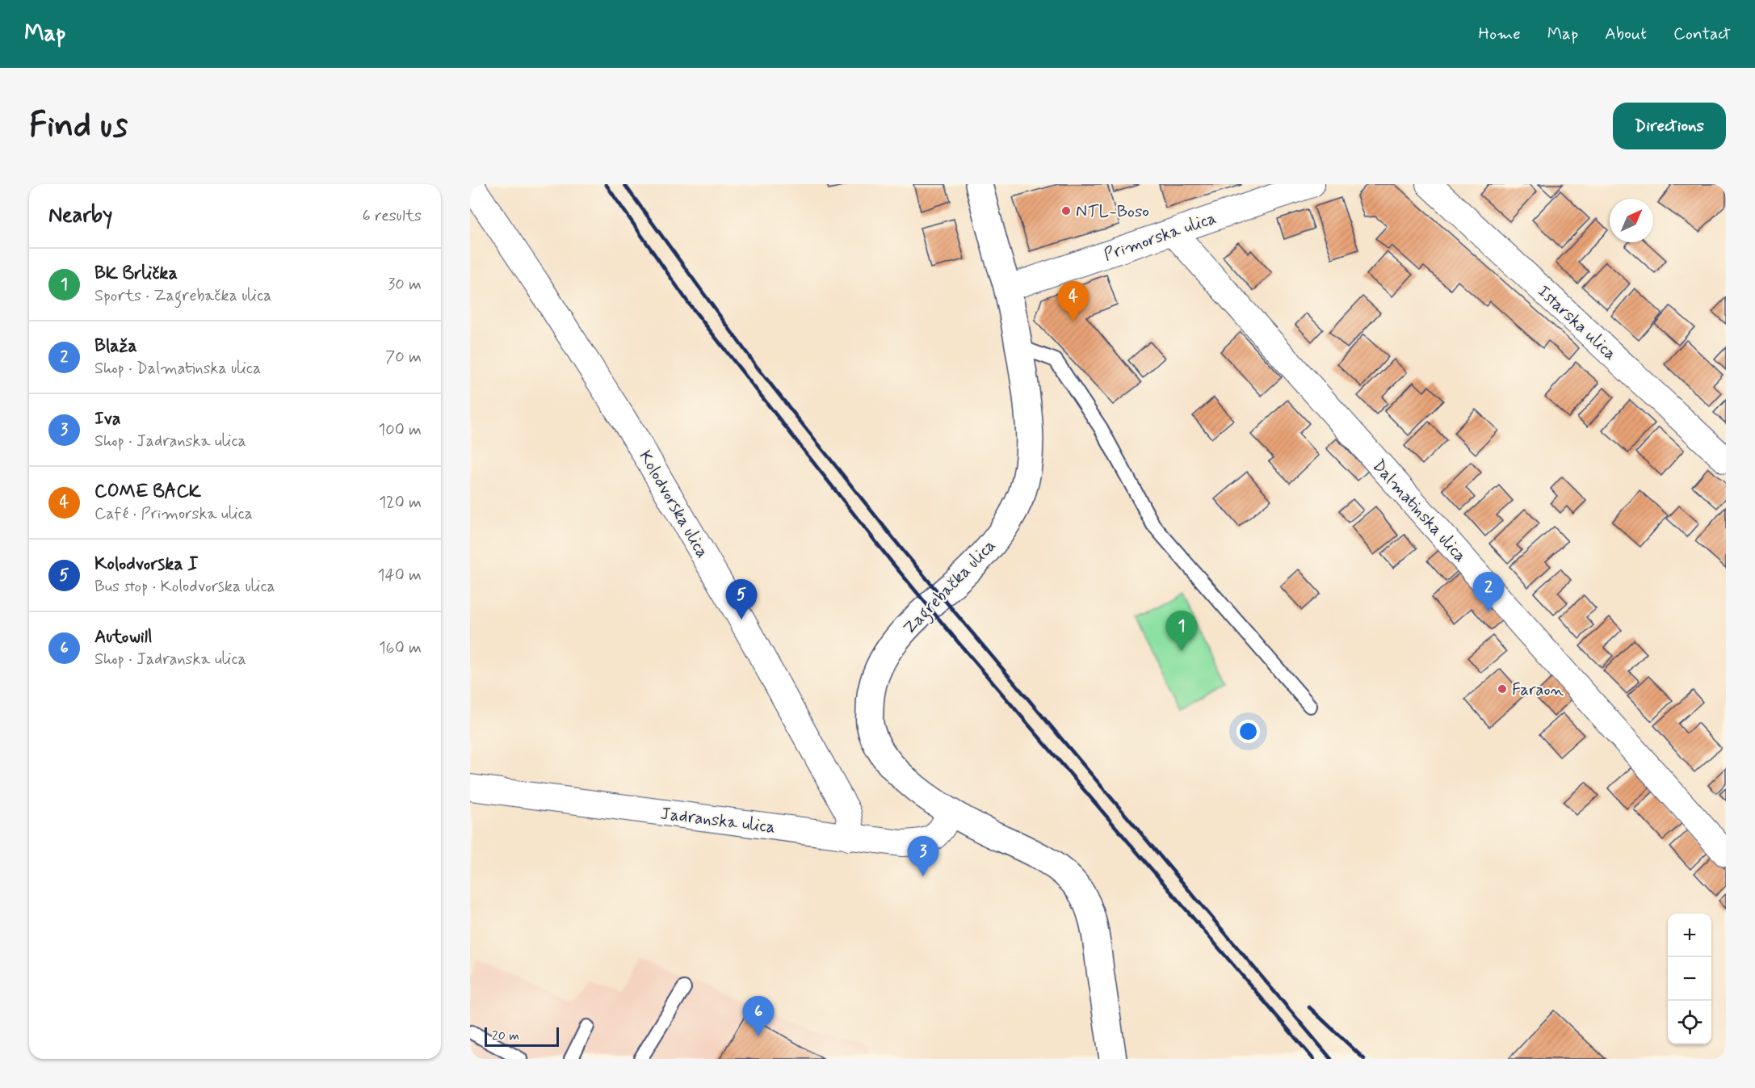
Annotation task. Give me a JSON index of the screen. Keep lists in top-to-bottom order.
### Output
{
  "streets": {
    "main road": ["Zagrebačka ulica"],
    "street": [
      "Primorska ulica",
      "Istarska ulica",
      "Kolodvorska ulica",
      "Dalmatinska ulica",
      "Jadranska ulica"
    ]
  },
  "crossings": [
    ["Primorska ulica", "Dalmatinska ulica"],
    ["Primorska ulica", "Zagrebačka ulica"],
    ["Kolodvorska ulica", "Jadranska ulica"],
    ["Zagrebačka ulica", "Jadranska ulica"]
  ],
  "places": ["NTL-Boso", "Faraon"],
  "scale_bar": "20 m",
  "north": "top right",
  "page": {
    "header": "Map",
    "nav": [
      "Home",
      "Map",
      "About",
      "Contact"
    ],
    "buttons": "Directions",
    "title": "Find us",
    "heading": ["Nearby", "6 results"],
    "list": [
      {
        "mark": "1",
        "name": "BK Brlička",
        "note": "Sports · Zagrebačka ulica",
        "value": "30 m"
      },
      {
        "mark": "2",
        "name": "Blaža",
        "note": "Shop · Dalmatinska ulica",
        "value": "70 m"
      },
      {
        "mark": "3",
        "name": "Iva",
        "note": "Shop · Jadranska ulica",
        "value": "100 m"
      },
      {
        "mark": "4",
        "name": "COME BACK",
        "note": "Café · Primorska ulica",
        "value": "120 m"
      },
      {
        "mark": "5",
        "name": "Kolodvorska I",
        "note": "Bus stop · Kolodvorska ulica",
        "value": "140 m"
      },
      {
        "mark": "6",
        "name": "Autowill",
        "note": "Shop · Jadranska ulica",
        "value": "160 m"
      }
    ],
    "pins": [
      "4",
      "2",
      "5",
      "1",
      "3",
      "6"
    ],
    "map_buttons": ["+", "−"],
    "scale": "20 m"
  }
}
